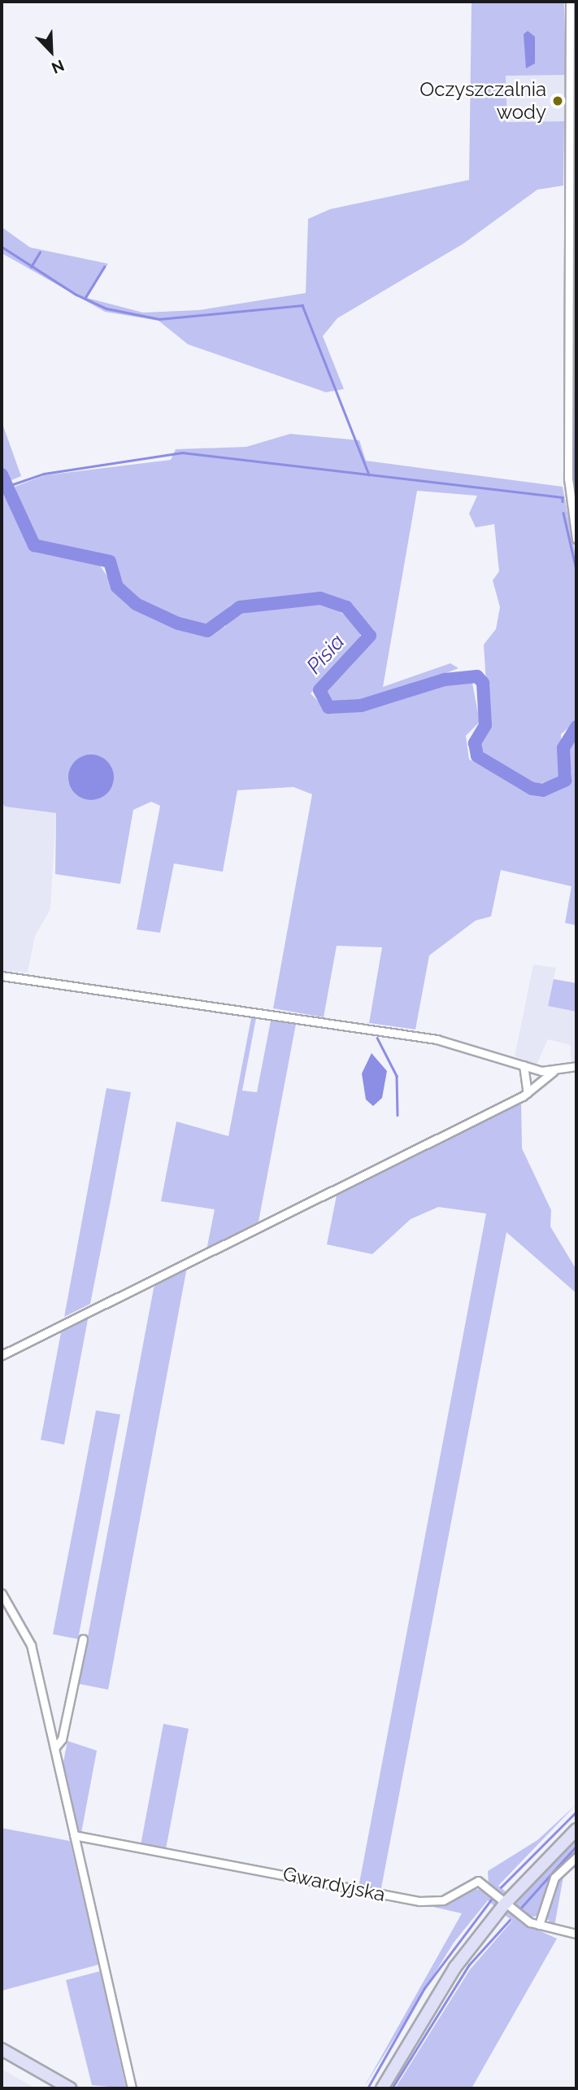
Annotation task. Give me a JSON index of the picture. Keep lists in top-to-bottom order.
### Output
{
  "streets": {
    "street": ["Gwardyjska"]
  },
  "water": ["Pisia"],
  "places": ["Oczyszczalnia wody"],
  "north": "bottom right"
}
